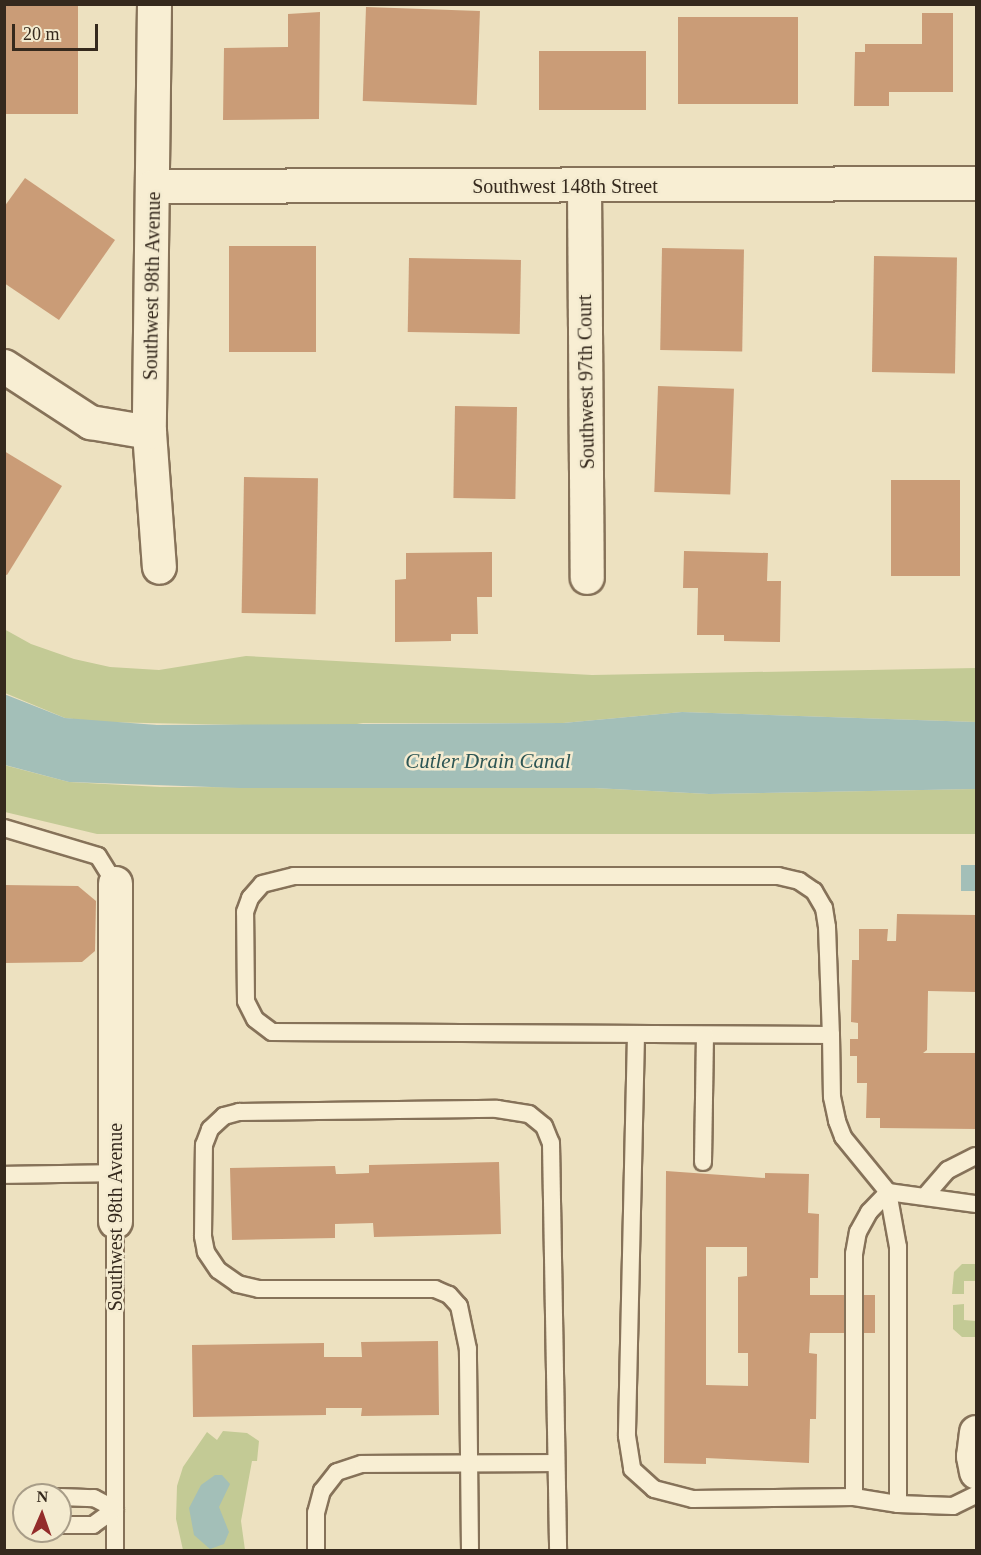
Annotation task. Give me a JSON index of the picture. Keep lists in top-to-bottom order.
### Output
{
  "streets": {
    "street": ["Southwest 148th Street", "Southwest 98th Avenue", "Southwest 97th Court"]
  },
  "crossings": [
    ["Southwest 148th Street", "Southwest 98th Avenue"],
    ["Southwest 148th Street", "Southwest 97th Court"]
  ],
  "water": ["Cutler Drain Canal"],
  "scale_bar": "20 m",
  "north": "top"
}
